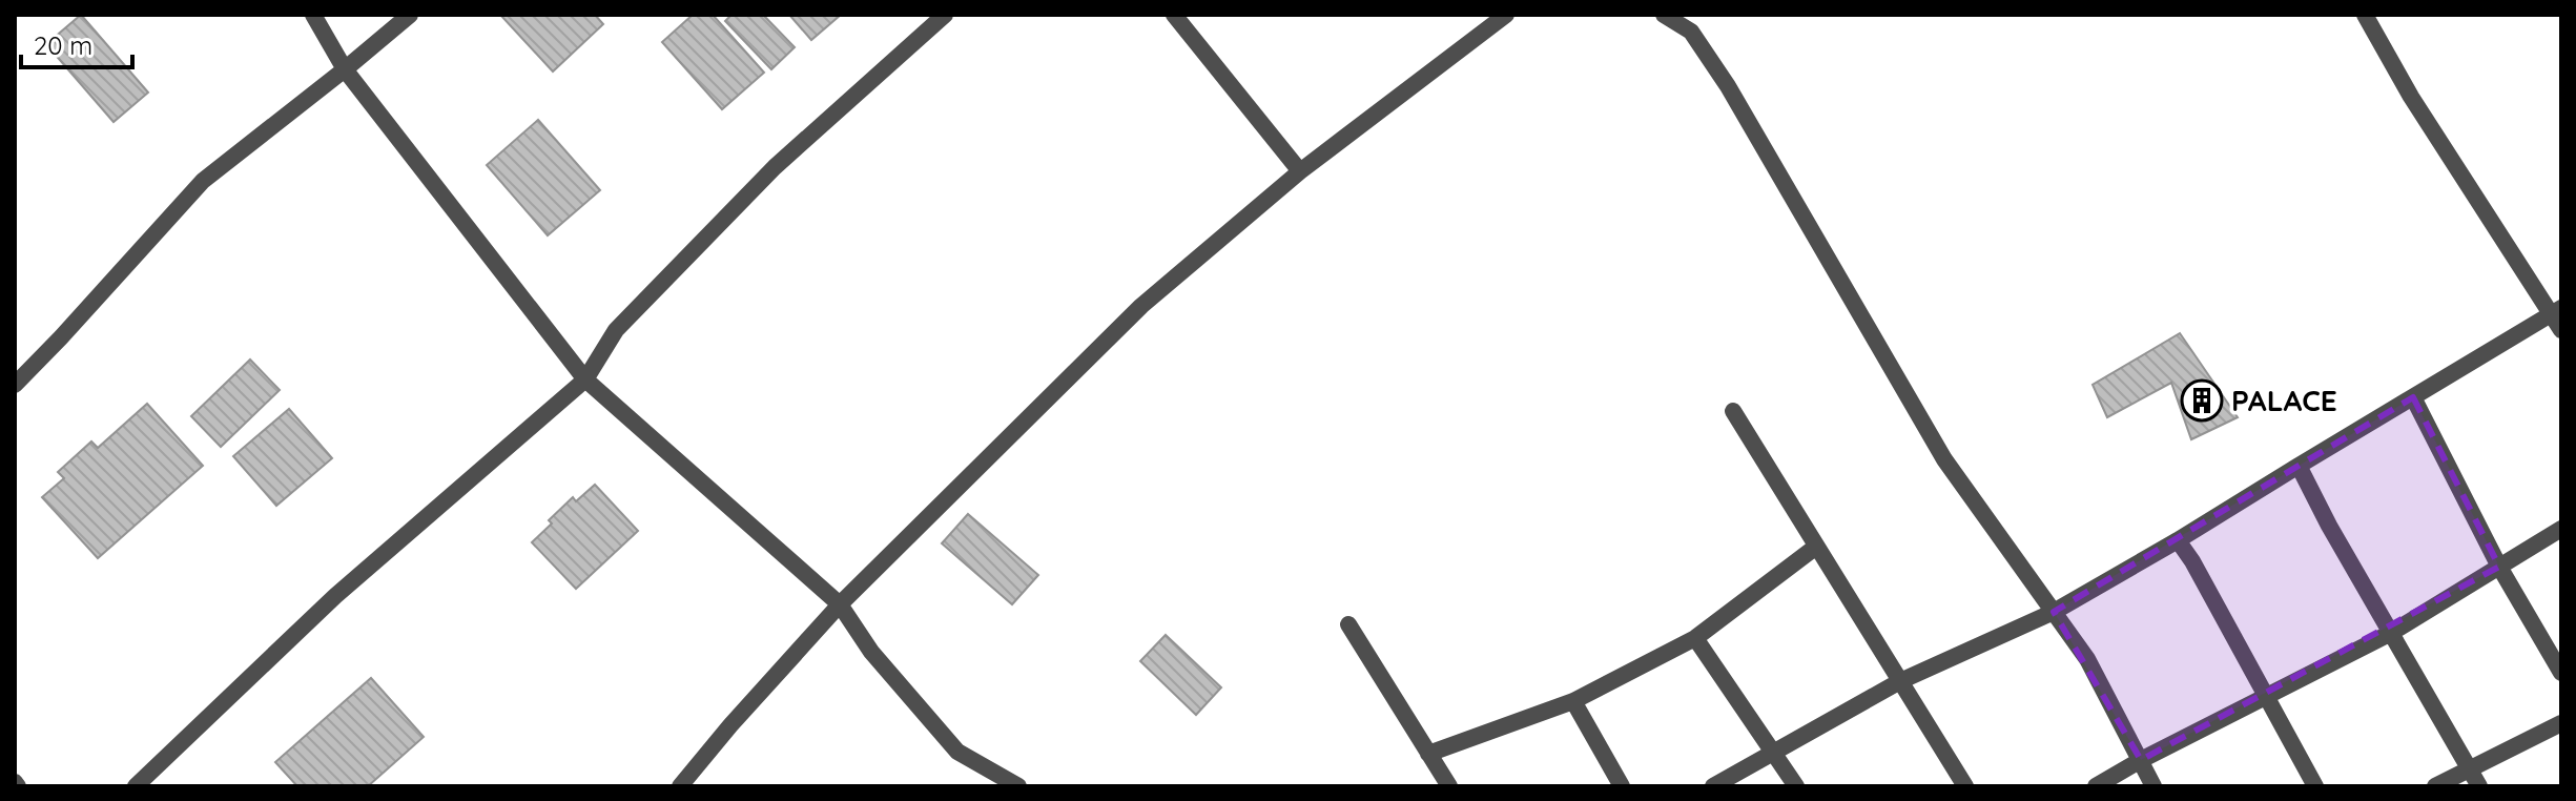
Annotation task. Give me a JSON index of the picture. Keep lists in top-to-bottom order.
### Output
{
  "places": {
    "building": ["PALACE"]
  },
  "scale_bar": "20 m"
}
